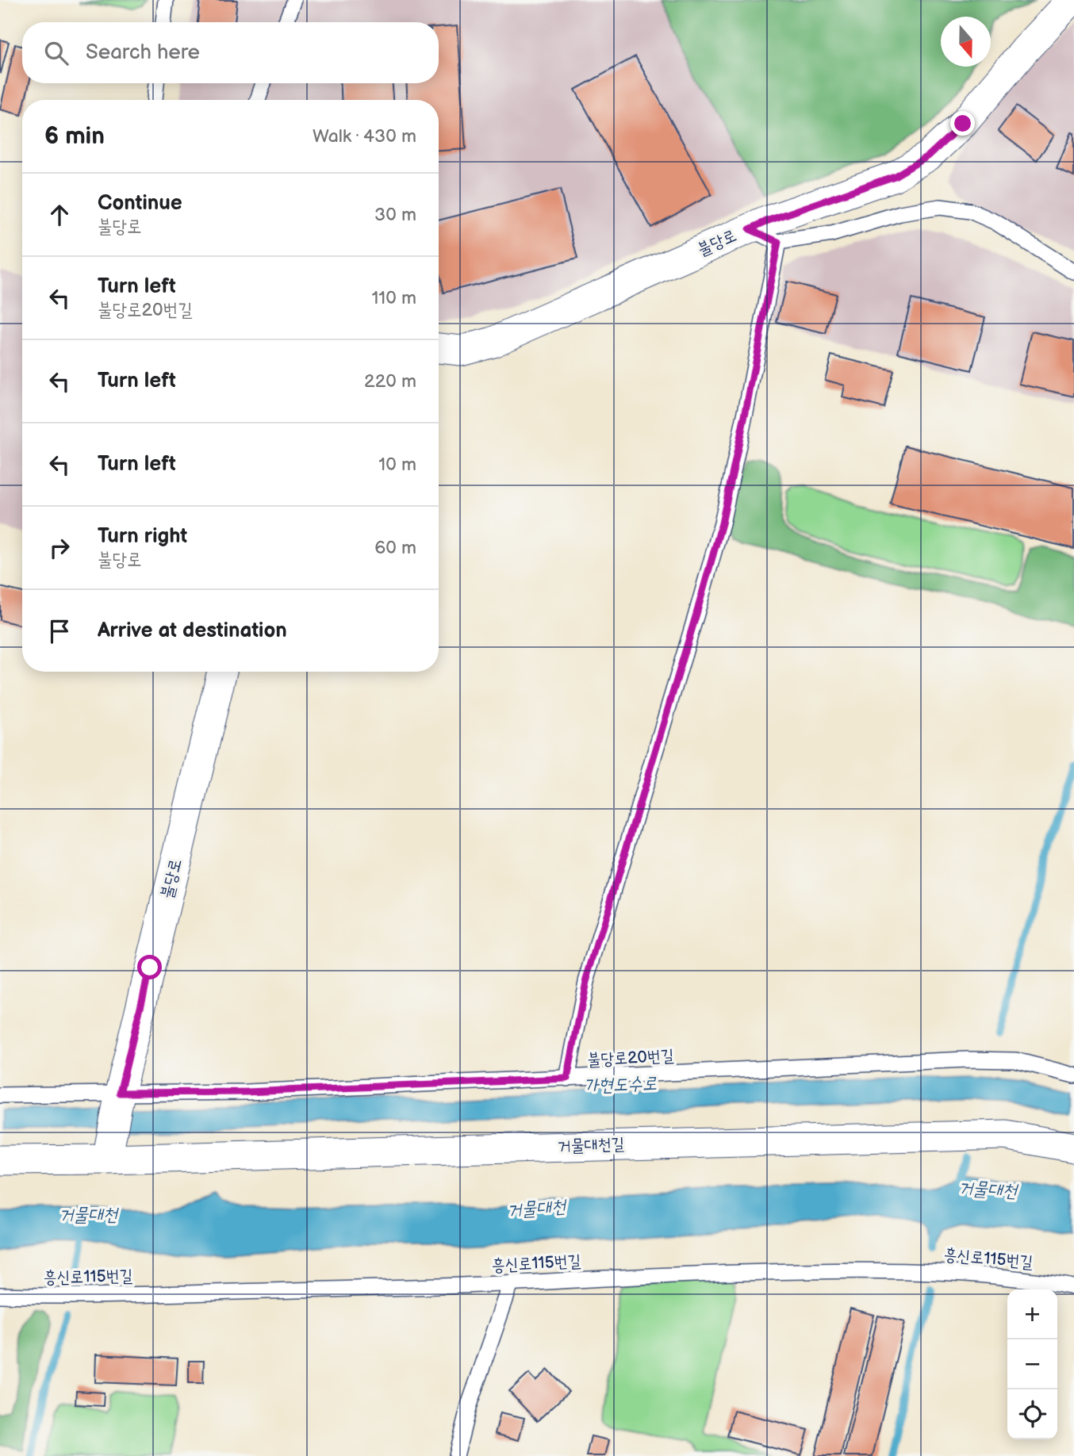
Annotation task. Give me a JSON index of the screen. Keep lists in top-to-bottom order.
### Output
{
  "streets": {
    "street": ["불당로", "거물대천길"],
    "lane": ["불당로20번길", "흥신로115번길"]
  },
  "crossings": [
    ["불당로", "불당로20번길"],
    ["불당로", "거물대천길"]
  ],
  "water": ["가현도수로", "거물대천"],
  "north": "bottom",
  "page": {
    "search": "Search here",
    "heading": ["6 min", "Walk · 430 m"],
    "list": [
      ["Continue", "불당로", "30 m"],
      ["Turn left", "불당로20번길", "110 m"],
      ["Turn left", "220 m"],
      ["Turn left", "10 m"],
      ["Turn right", "불당로", "60 m"],
      "Arrive at destination"
    ],
    "map_buttons": ["+", "−"]
  }
}
